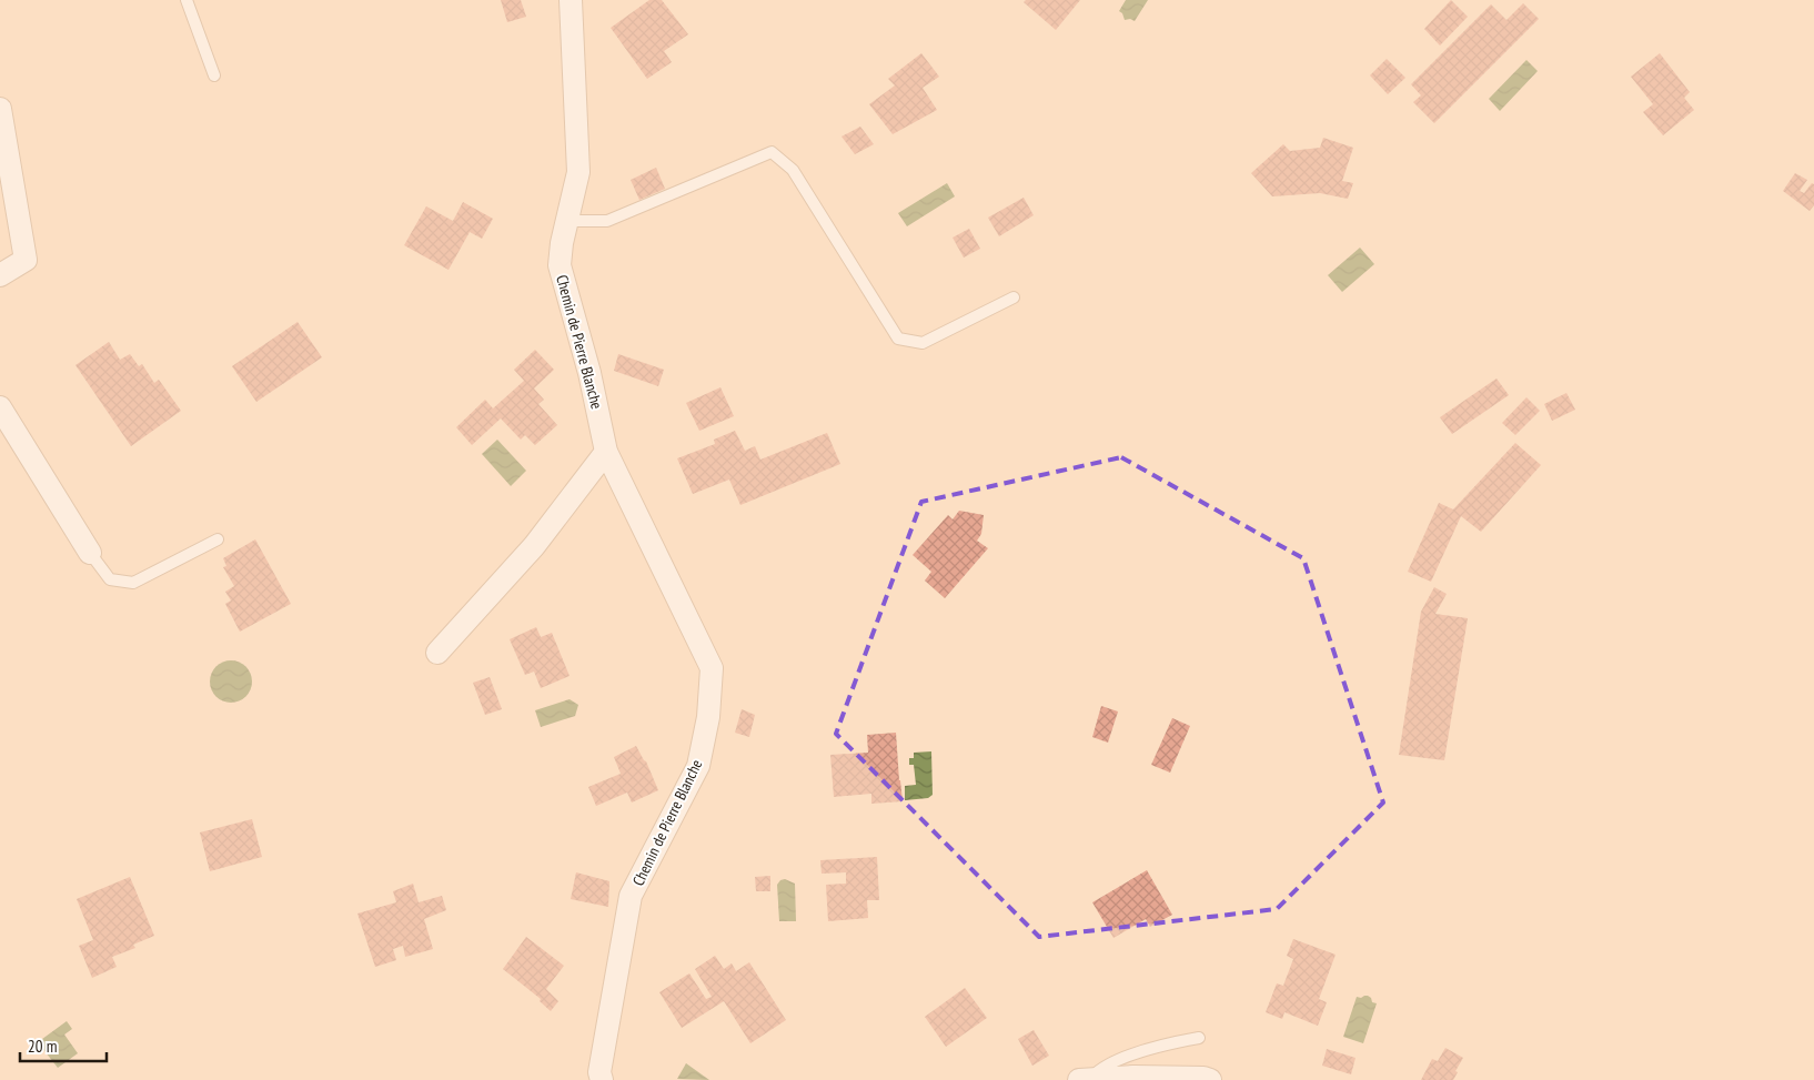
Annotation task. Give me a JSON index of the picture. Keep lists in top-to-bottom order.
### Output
{
  "streets": {
    "street": ["Chemin de Pierre Blanche"]
  },
  "scale_bar": "20 m"
}
